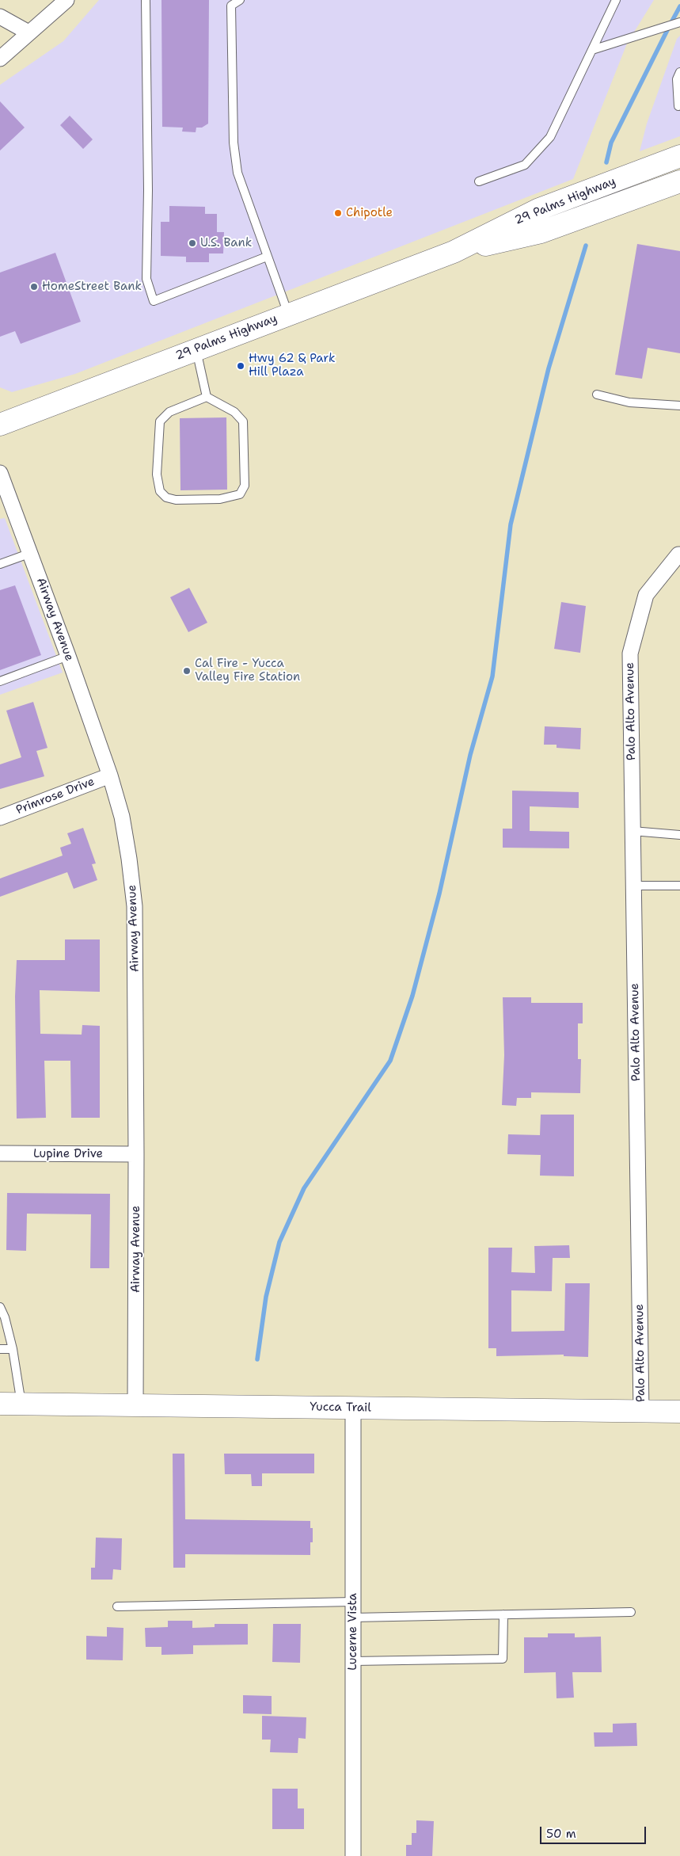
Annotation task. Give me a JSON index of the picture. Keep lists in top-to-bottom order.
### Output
{
  "streets": {
    "main road": ["29 Palms Highway", "Yucca Trail"],
    "street": [
      "Airway Avenue",
      "Palo Alto Avenue",
      "Primrose Drive",
      "Lupine Drive",
      "Lucerne Vista"
    ]
  },
  "crossings": [
    ["Airway Avenue", "Primrose Drive"],
    ["Airway Avenue", "Lupine Drive"],
    ["Airway Avenue", "Yucca Trail"],
    ["Palo Alto Avenue", "Yucca Trail"],
    ["Yucca Trail", "Lucerne Vista"]
  ],
  "places": [
    "Chipotle",
    "U.S. Bank",
    "HomeStreet Bank",
    "Hwy 62 & Park Hill Plaza",
    "Cal Fire - Yucca Valley Fire Station"
  ],
  "scale_bar": "50 m"
}
